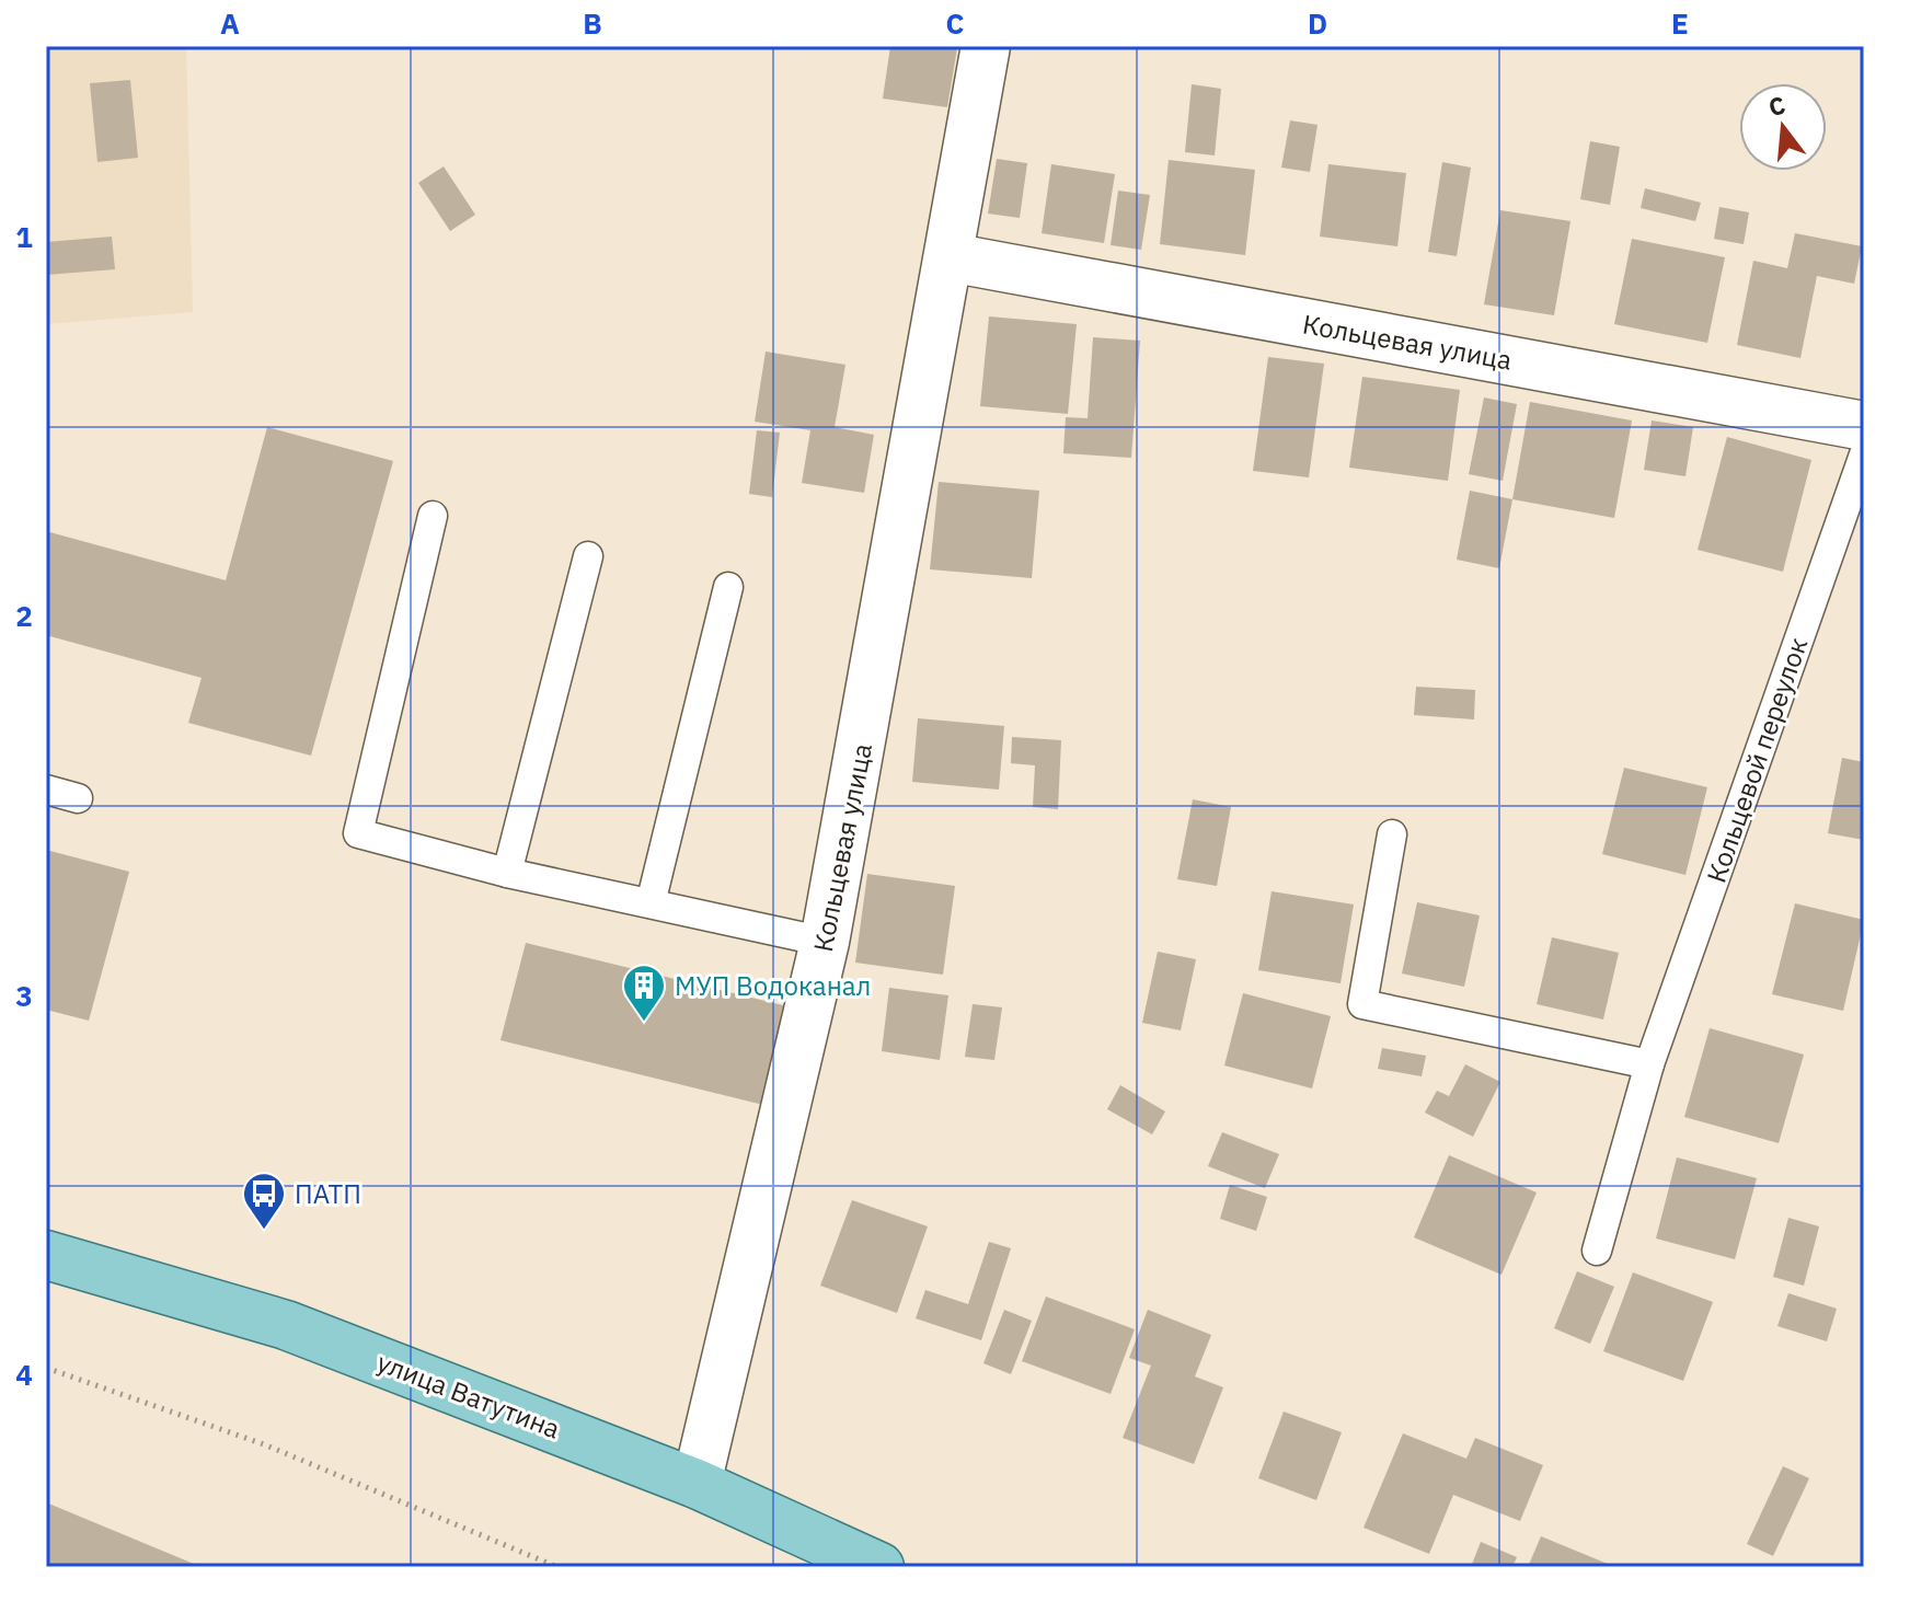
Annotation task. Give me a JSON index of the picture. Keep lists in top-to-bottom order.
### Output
{
  "streets": {
    "main road": ["улица Ватутина"],
    "street": ["Кольцевая улица"],
    "lane": ["Кольцевой переулок"]
  },
  "crossings": [
    ["Кольцевая улица", "улица Ватутина"]
  ],
  "places": {
    "building": ["МУП Водоканал"],
    "bus stop": ["ПАТП"]
  },
  "north": "top",
  "grid": {
    "columns": [
      "A",
      "B",
      "C",
      "D",
      "E"
    ],
    "rows": [
      "1",
      "2",
      "3",
      "4"
    ]
  }
}
